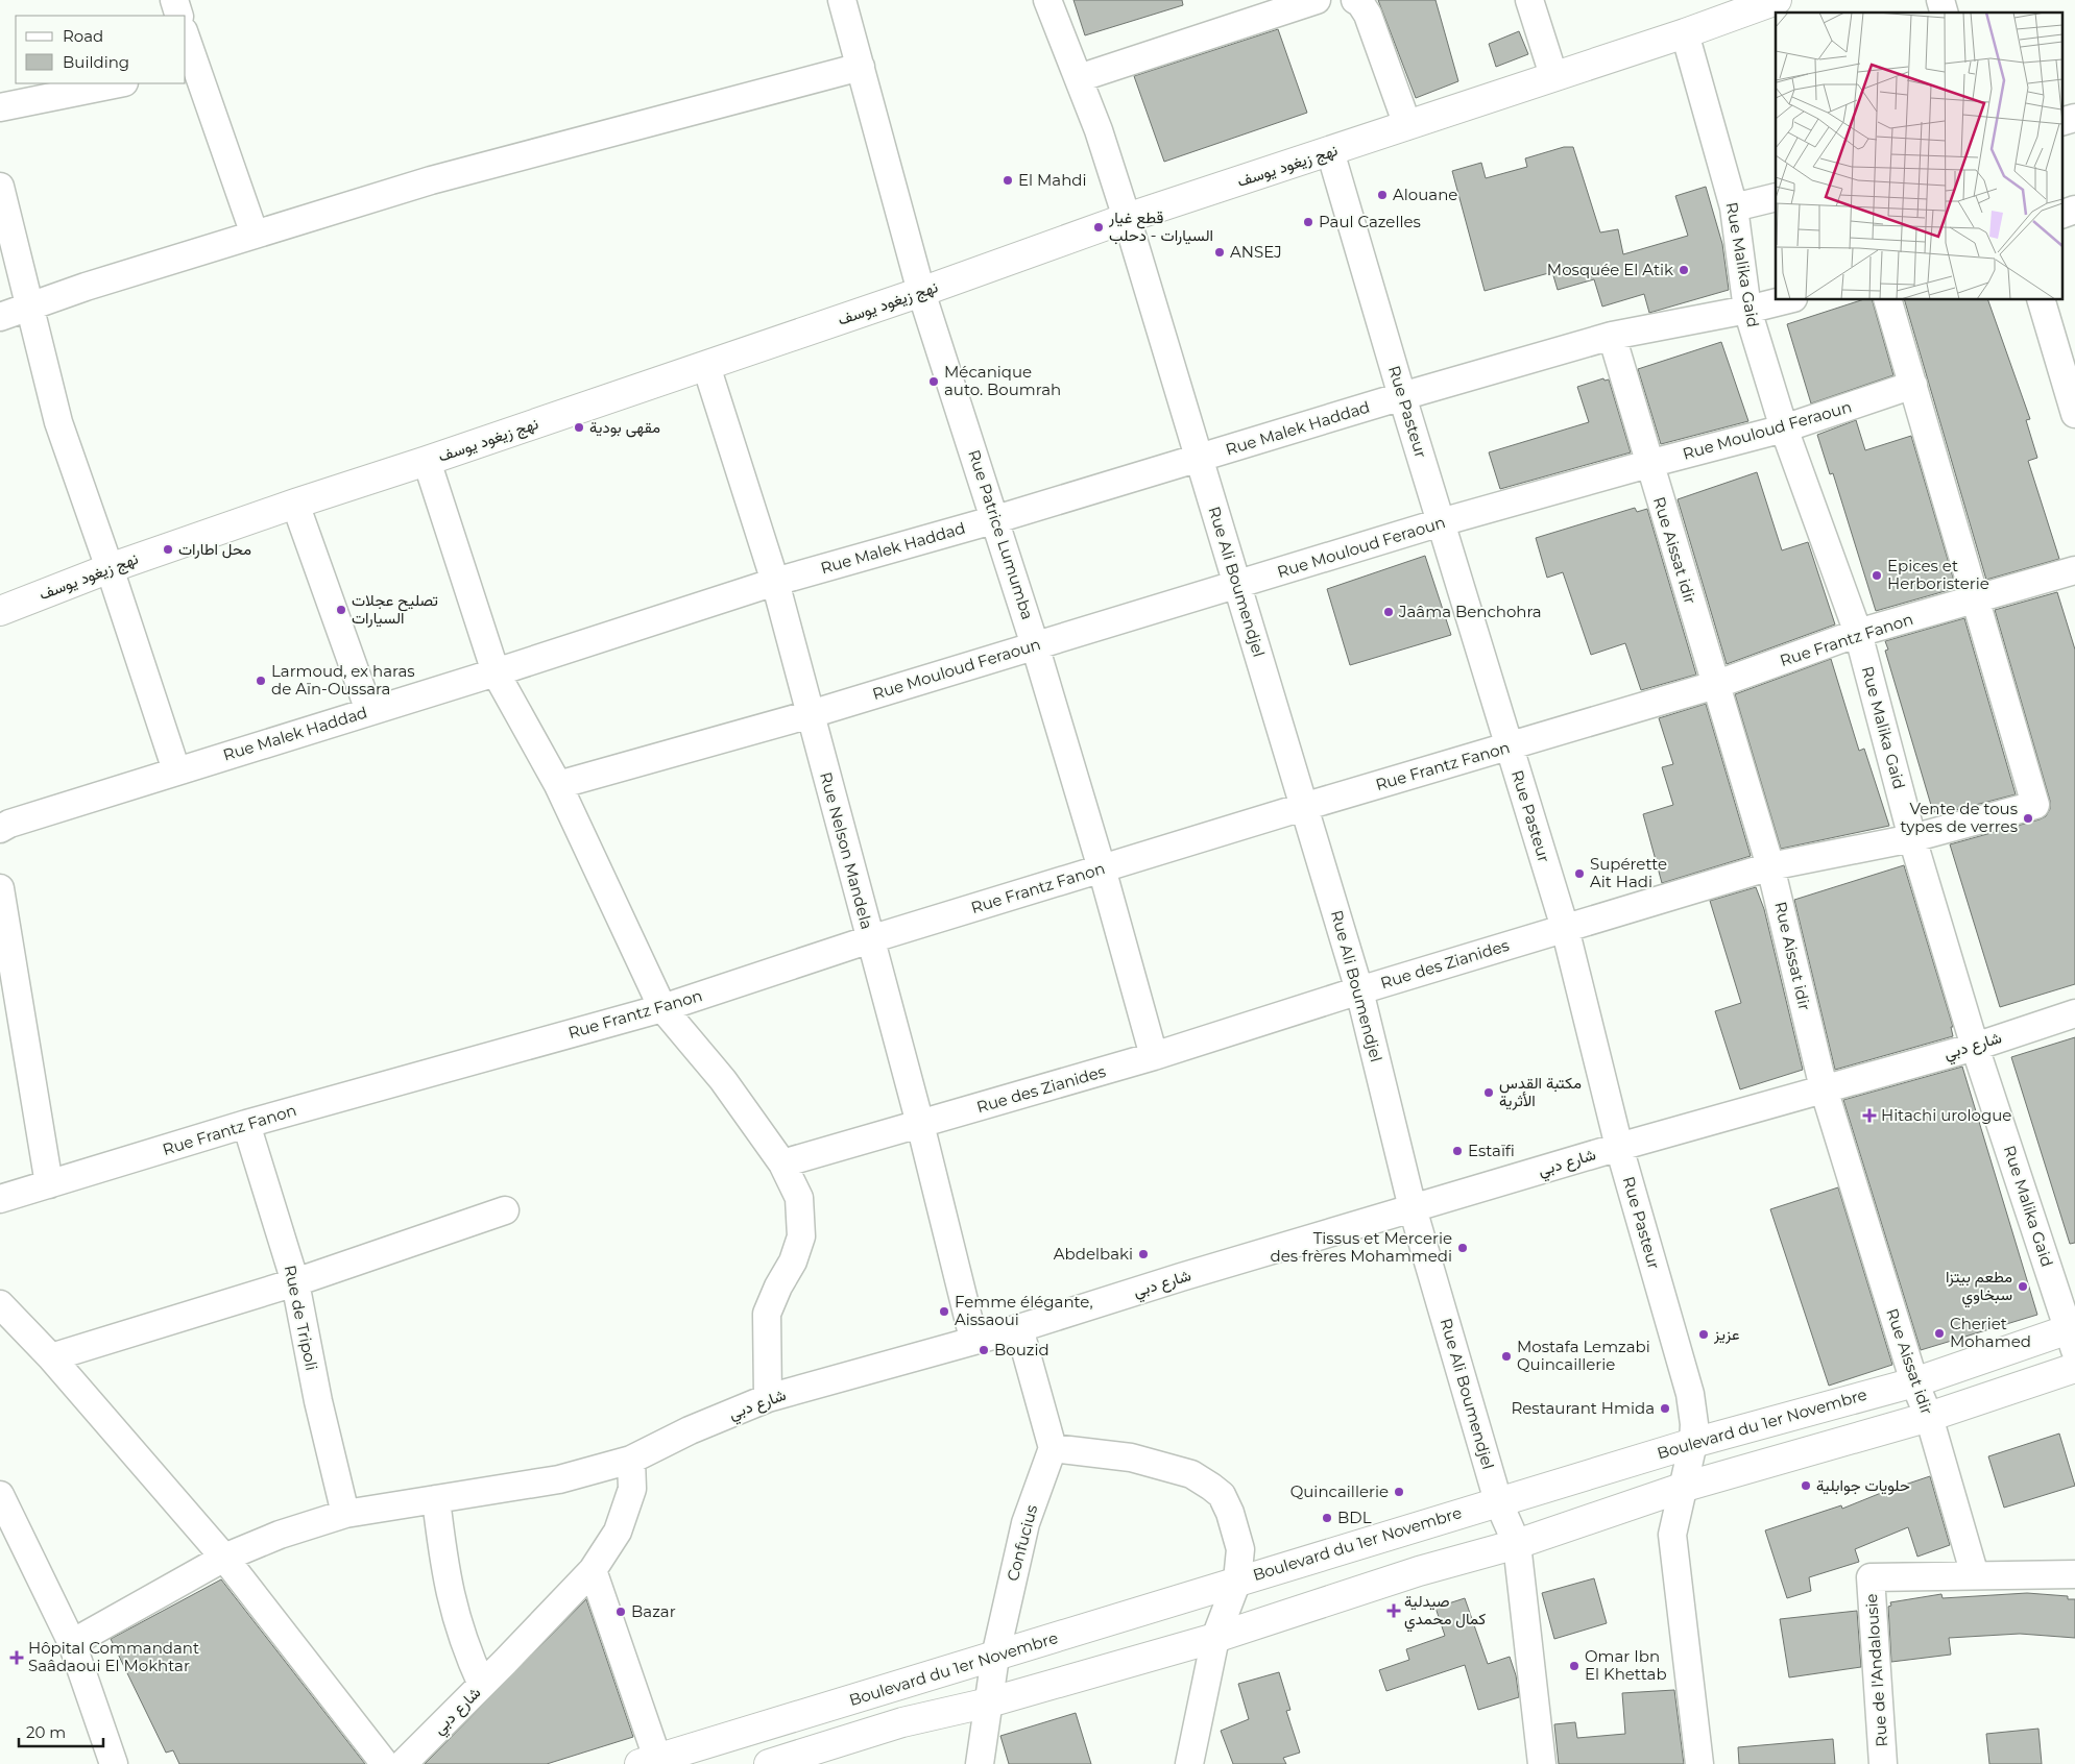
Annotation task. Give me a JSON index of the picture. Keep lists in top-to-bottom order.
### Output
{
  "streets": {
    "main road": ["نهج زيغود يوسف", "Boulevard du 1er Novembre"],
    "street": [
      "Rue Malika Gaid",
      "Rue Pasteur",
      "Rue Malek Haddad",
      "Rue Mouloud Feraoun",
      "Rue Patrice Lumumba",
      "Rue Aissat idir",
      "Rue Ali Boumendjel",
      "Rue Frantz Fanon",
      "Rue Nelson Mandela",
      "Rue des Zianides",
      "شارع دبي",
      "Rue de Tripoli",
      "Confucius",
      "Rue de l'Andalousie"
    ]
  },
  "crossings": [
    ["نهج زيغود يوسف", "Rue Malika Gaid"],
    ["نهج زيغود يوسف", "Rue Pasteur"],
    ["نهج زيغود يوسف", "Rue Patrice Lumumba"],
    ["نهج زيغود يوسف", "Rue Ali Boumendjel"],
    ["نهج زيغود يوسف", "Rue Nelson Mandela"],
    ["Rue Malika Gaid", "Rue Malek Haddad"],
    ["Rue Malika Gaid", "Rue Mouloud Feraoun"],
    ["Rue Malika Gaid", "Rue Frantz Fanon"],
    ["Rue Malika Gaid", "Rue des Zianides"],
    ["Rue Malika Gaid", "شارع دبي"],
    ["Rue Malika Gaid", "Boulevard du 1er Novembre"],
    ["Rue Pasteur", "Rue Malek Haddad"],
    ["Rue Pasteur", "Rue Mouloud Feraoun"],
    ["Rue Pasteur", "Rue Frantz Fanon"],
    ["Rue Pasteur", "Rue des Zianides"],
    ["Rue Pasteur", "شارع دبي"],
    ["Rue Pasteur", "Boulevard du 1er Novembre"],
    ["Rue Malek Haddad", "Rue Patrice Lumumba"],
    ["Rue Malek Haddad", "Rue Aissat idir"],
    ["Rue Malek Haddad", "Rue Ali Boumendjel"],
    ["Rue Malek Haddad", "Rue Nelson Mandela"],
    ["Rue Mouloud Feraoun", "Rue Patrice Lumumba"],
    ["Rue Mouloud Feraoun", "Rue Aissat idir"],
    ["Rue Mouloud Feraoun", "Rue Ali Boumendjel"],
    ["Rue Mouloud Feraoun", "Rue Nelson Mandela"],
    ["Rue Patrice Lumumba", "Rue Frantz Fanon"],
    ["Rue Patrice Lumumba", "Rue des Zianides"],
    ["Rue Aissat idir", "Rue Frantz Fanon"],
    ["Rue Aissat idir", "Rue des Zianides"],
    ["Rue Aissat idir", "شارع دبي"],
    ["Rue Aissat idir", "Boulevard du 1er Novembre"],
    ["Rue Aissat idir", "Rue de l'Andalousie"],
    ["Rue Ali Boumendjel", "Rue Frantz Fanon"],
    ["Rue Ali Boumendjel", "Rue des Zianides"],
    ["Rue Ali Boumendjel", "شارع دبي"],
    ["Rue Ali Boumendjel", "Boulevard du 1er Novembre"],
    ["Rue Frantz Fanon", "Rue Nelson Mandela"],
    ["Rue Frantz Fanon", "Rue des Zianides"],
    ["Rue Frantz Fanon", "Rue de Tripoli"],
    ["Rue Nelson Mandela", "Rue des Zianides"],
    ["Rue Nelson Mandela", "شارع دبي"],
    ["Boulevard du 1er Novembre", "Confucius"]
  ],
  "places": {
    "other": [
      "El Mahdi",
      "Alouane",
      "Paul Cazelles",
      "قطع غيار السيارات - دحلب",
      "ANSEJ",
      "Mosquée El Atik",
      "Mécanique auto. Boumrah",
      "مقهى بودية",
      "محل اطارات",
      "Epices et Herboristerie",
      "تصليح عجلات السيارات",
      "Jaâma Benchohra",
      "Larmoud, ex haras de Aïn-Oussara",
      "Vente de tous types de verres",
      "Supérette Ait Hadi",
      "مكتبة القدس الأثرية",
      "Estaïfi",
      "Tissus et Mercerie des frères Mohammedi",
      "Abdelbaki",
      "مطعم بيتزا سبخاوي",
      "Femme élégante, Aissaoui",
      "Cheriet Mohamed",
      "عزيز",
      "Bouzid",
      "Mostafa Lemzabi Quincaillerie",
      "Restaurant Hmida",
      "حلويات جوابلية",
      "Quincaillerie",
      "BDL",
      "Bazar",
      "Omar Ibn El Khettab"
    ],
    "health": ["Hitachi urologue", "صيدلية كمال محمدي", "Hôpital Commandant Saâdaoui El Mokhtar"]
  },
  "legend": ["Road", "Building"],
  "scale_bar": "20 m"
}
